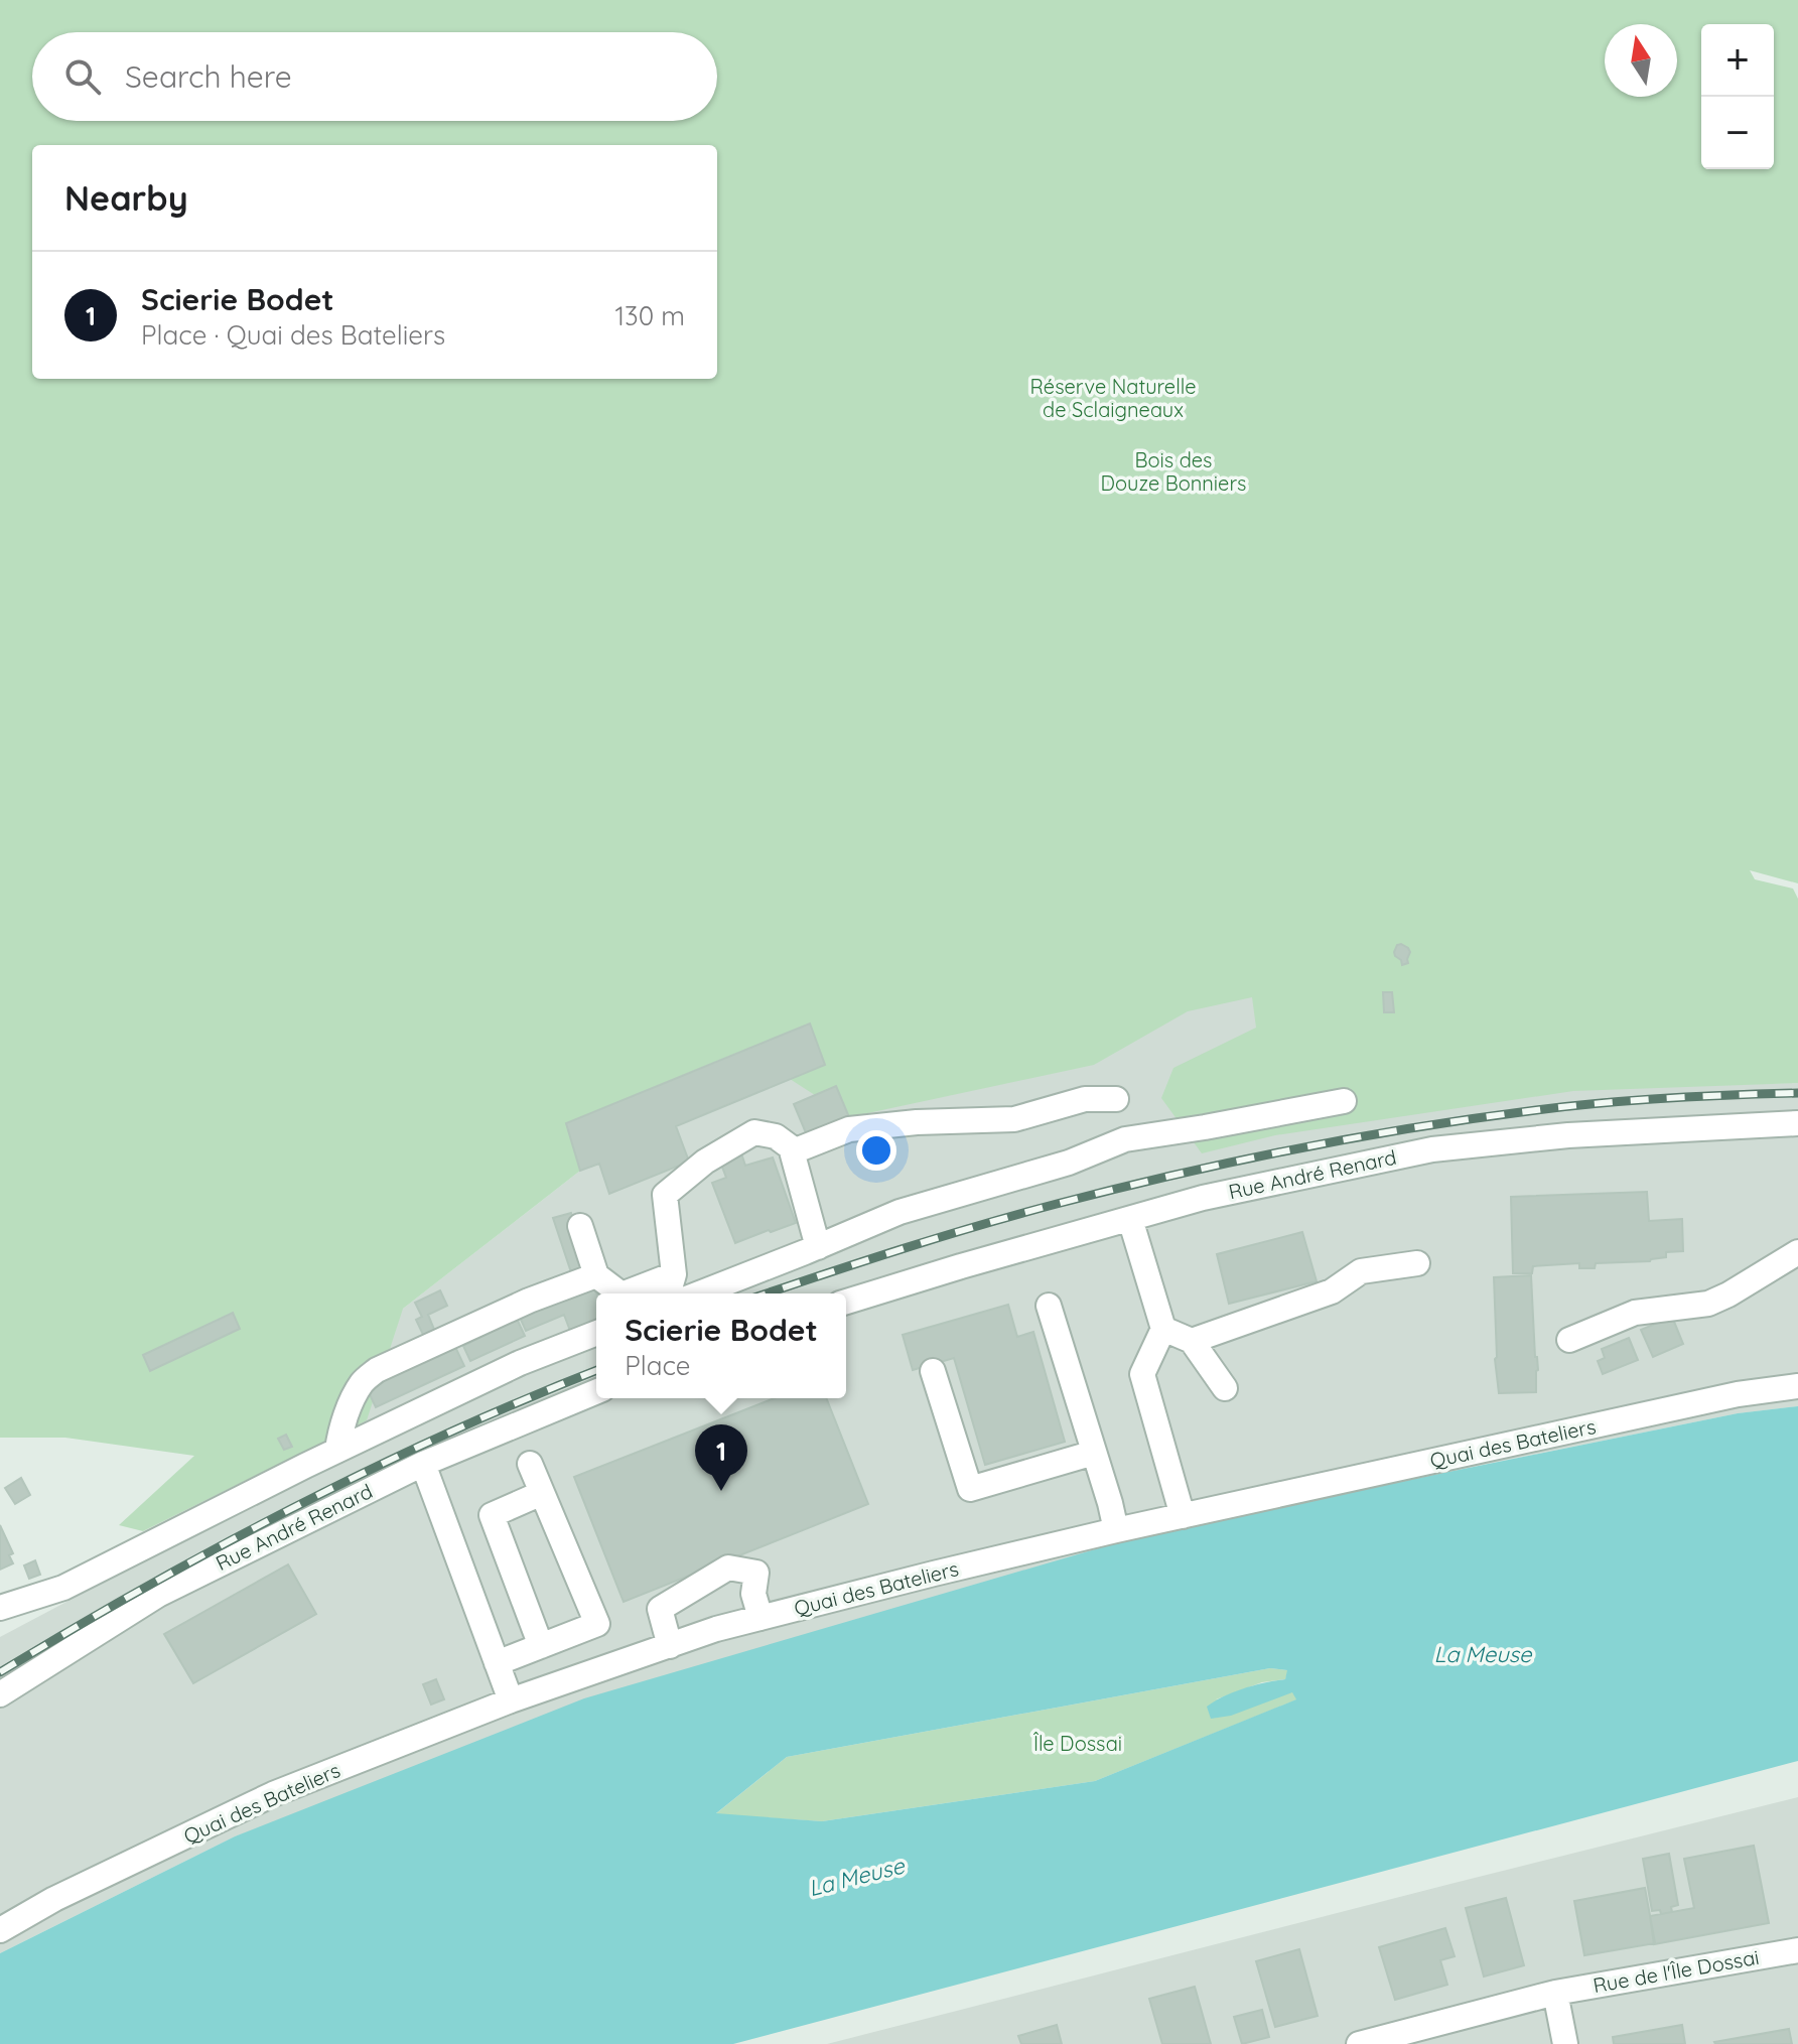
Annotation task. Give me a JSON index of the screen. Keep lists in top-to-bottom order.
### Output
{
  "streets": {
    "street": ["Rue André Renard", "Quai des Bateliers", "Rue de l'Île Dossai"]
  },
  "water": ["La Meuse"],
  "parks": ["Réserve Naturelle de Sclaigneaux", "Bois des Douze Bonniers", "Île Dossai"],
  "north": "top",
  "page": {
    "map_buttons": ["+", "−"],
    "search": "Search here",
    "heading": "Nearby",
    "list": [
      {
        "mark": "1",
        "name": "Scierie Bodet",
        "note": "Place · Quai des Bateliers",
        "value": "130 m"
      }
    ],
    "popup": ["Scierie Bodet", "Place"],
    "pins": "1"
  }
}
